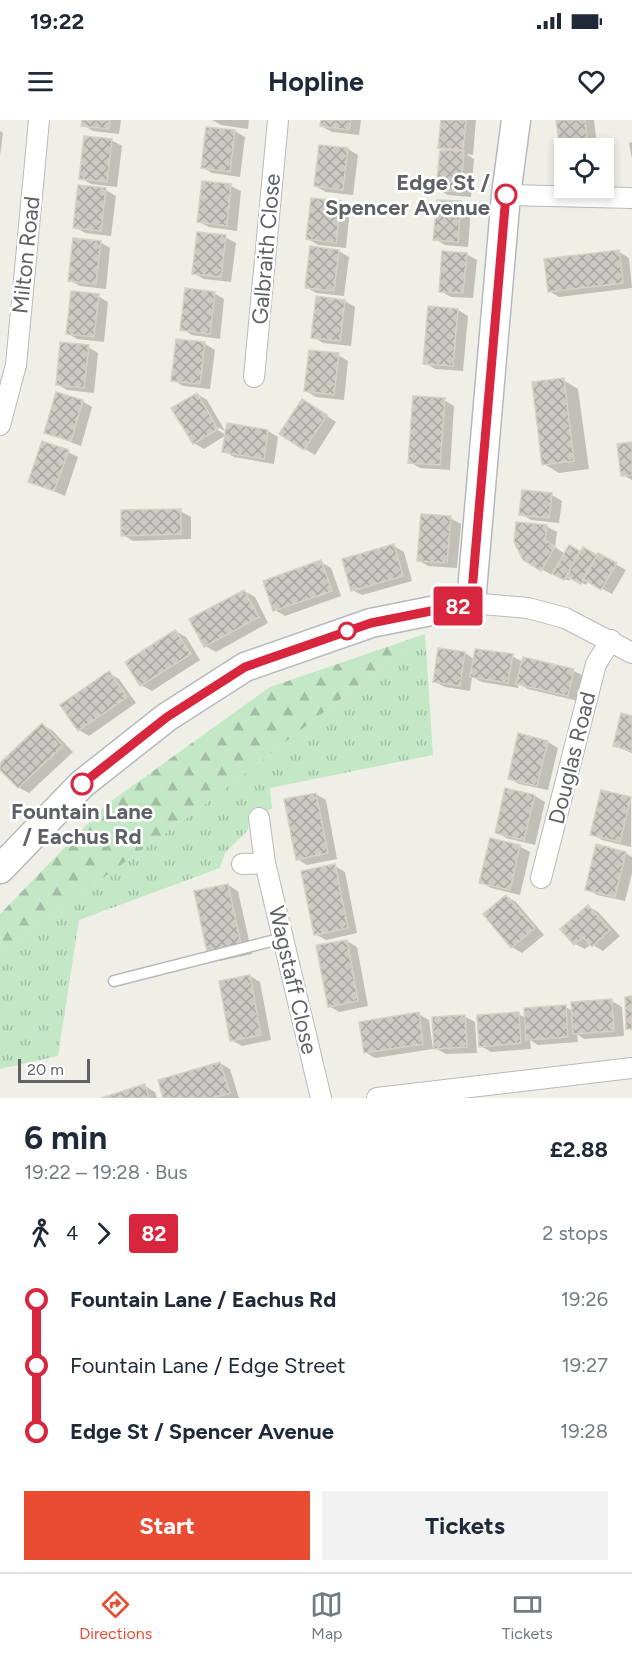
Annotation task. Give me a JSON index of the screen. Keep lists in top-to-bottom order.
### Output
{
  "streets": {
    "street": [
      "Galbraith Close",
      "Milton Road",
      "Douglas Road",
      "Wagstaff Close"
    ]
  },
  "places": ["Edge St / Spencer Avenue", "Fountain Lane / Eachus Rd"],
  "lines": ["bus line 82"],
  "scale_bar": "20 m",
  "page": {
    "status": "19:22",
    "header": "Hopline",
    "on_map": "82",
    "scale": "20 m",
    "heading": ["6 min", "19:22 – 19:28 · Bus", "£2.88"],
    "legs": ["4", "82", "2 stops"],
    "list": [
      {
        "name": "Fountain Lane / Eachus Rd",
        "value": "19:26"
      },
      {
        "name": "Fountain Lane / Edge Street",
        "value": "19:27"
      },
      {
        "name": "Edge St / Spencer Avenue",
        "value": "19:28"
      }
    ],
    "buttons": ["Start", "Tickets"],
    "tabs": ["Directions", "Map", "Tickets"]
  }
}
